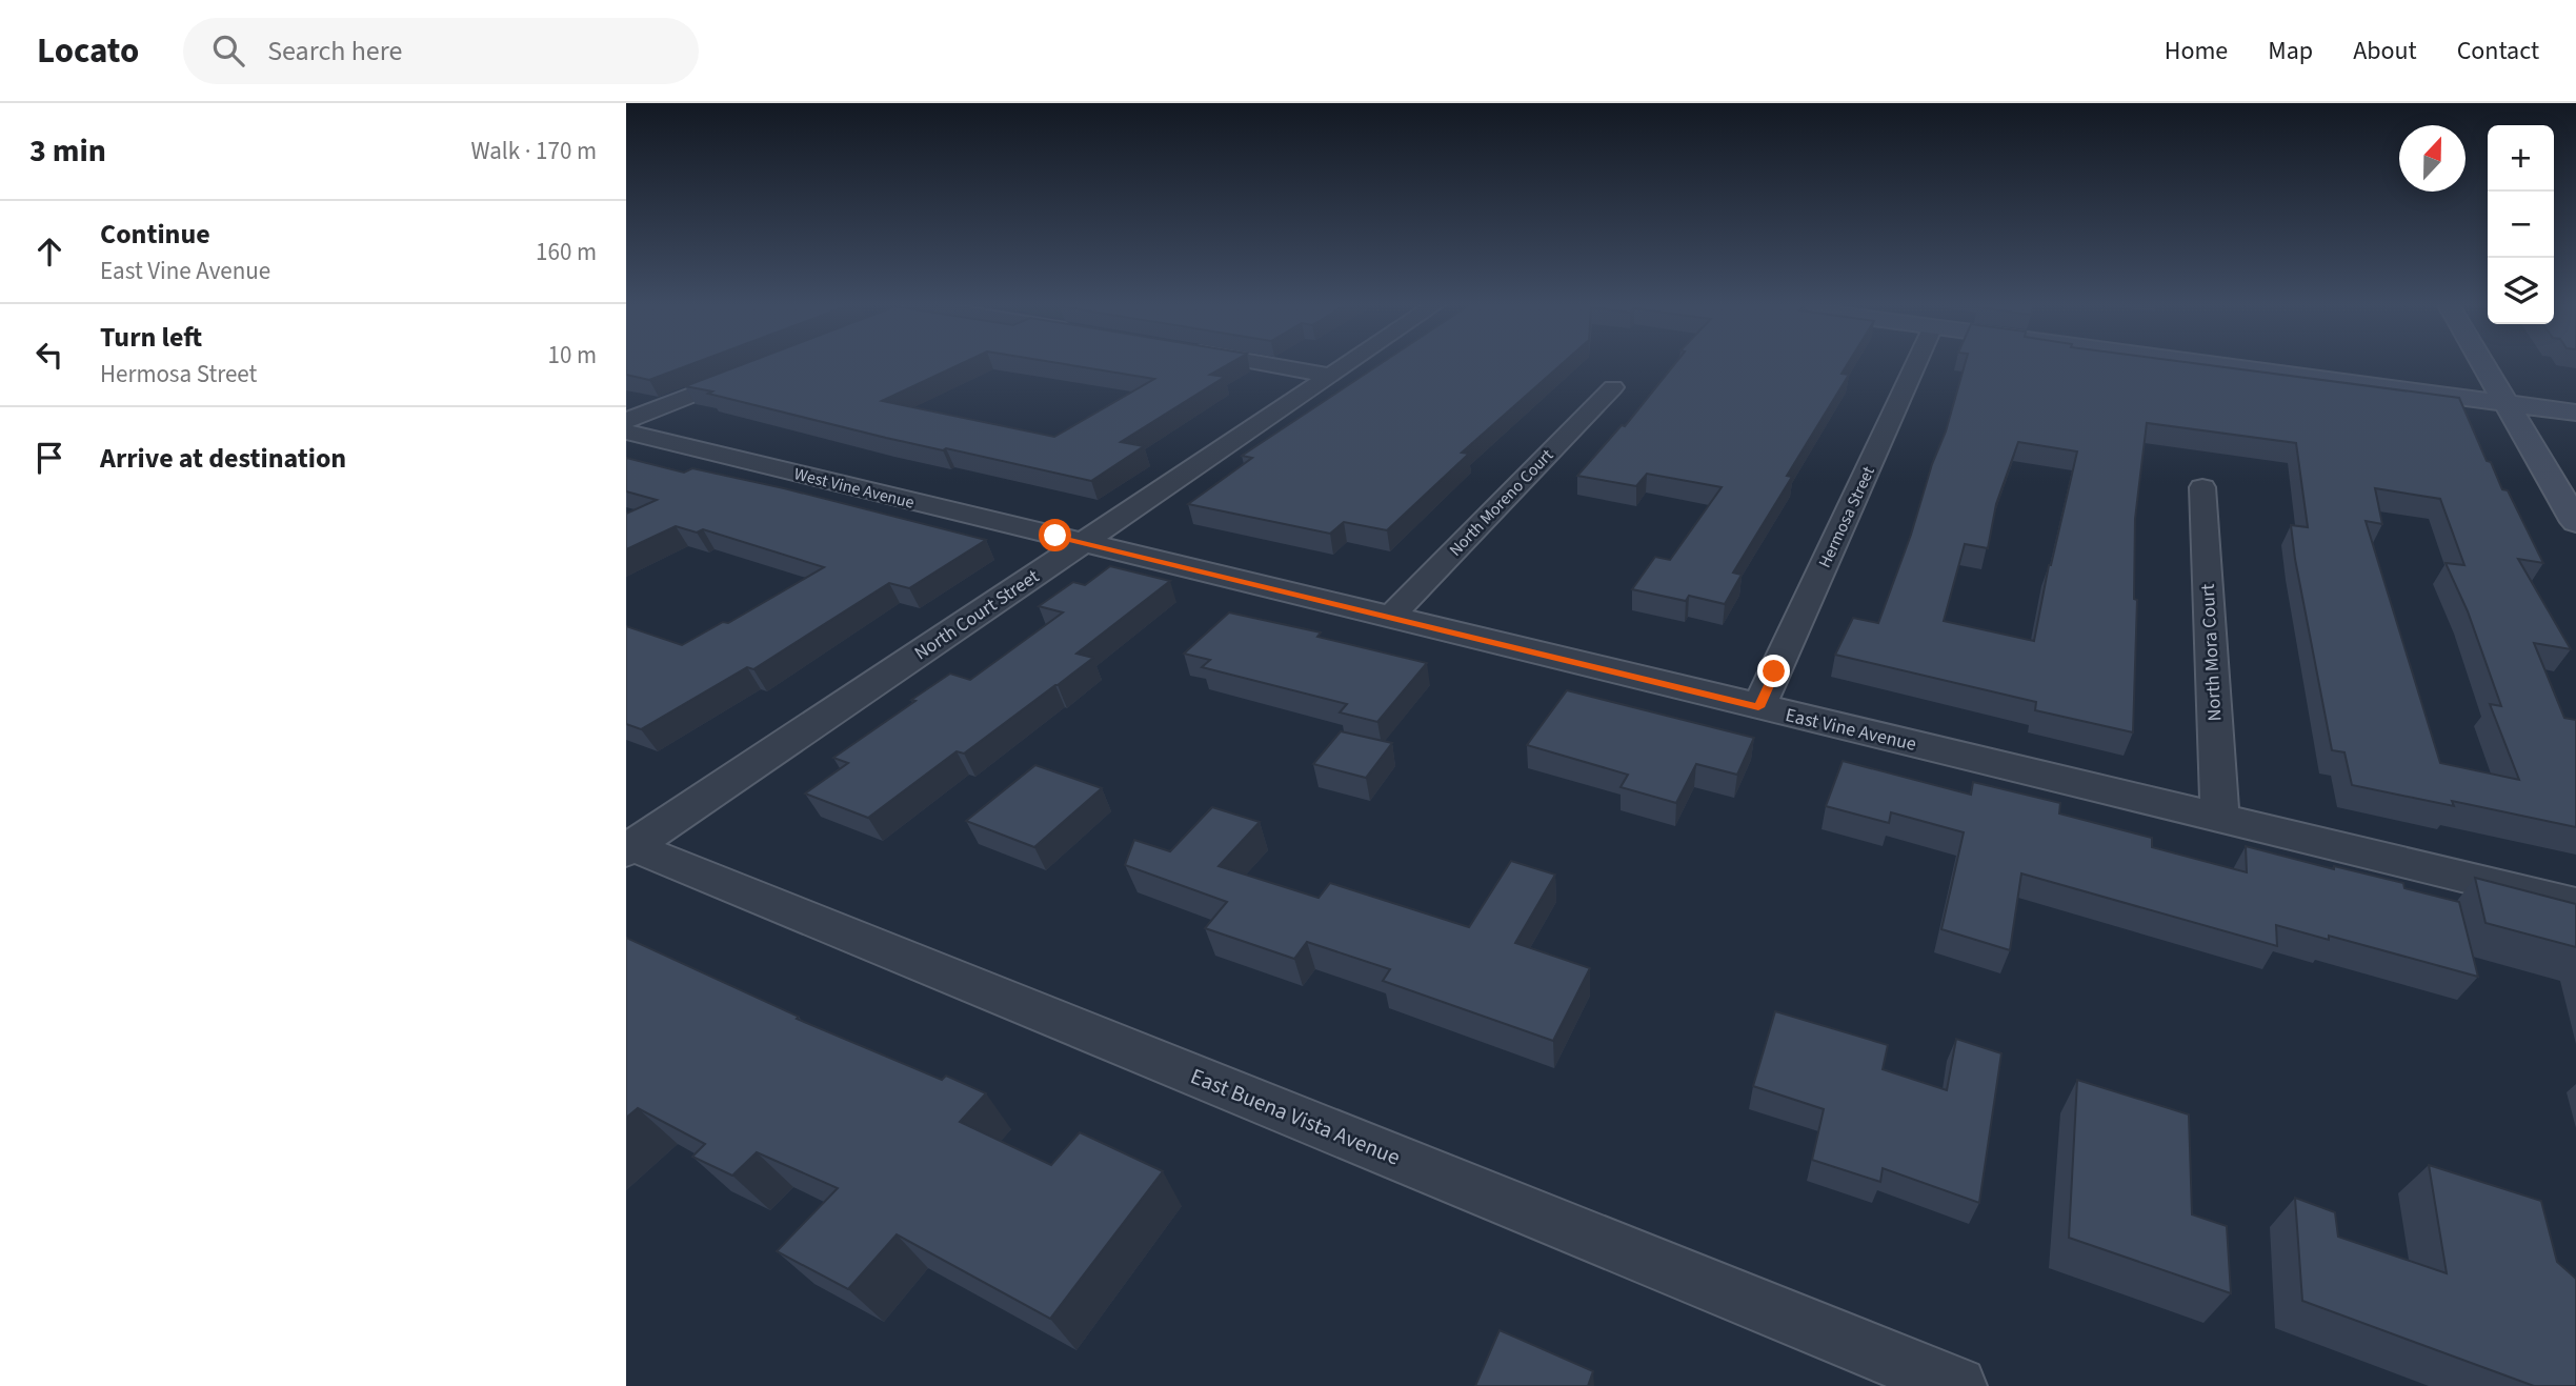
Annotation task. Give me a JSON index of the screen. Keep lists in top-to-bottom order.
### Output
{
  "streets": {
    "street": [
      "West Vine Avenue",
      "North Moreno Court",
      "Hermosa Street",
      "North Court Street",
      "North Mora Court",
      "East Vine Avenue",
      "East Buena Vista Avenue"
    ]
  },
  "crossings": [
    ["West Vine Avenue", "North Court Street"],
    ["West Vine Avenue", "East Vine Avenue"],
    ["North Moreno Court", "East Vine Avenue"],
    ["Hermosa Street", "East Vine Avenue"],
    ["North Court Street", "East Vine Avenue"],
    ["North Court Street", "East Buena Vista Avenue"],
    ["North Mora Court", "East Vine Avenue"]
  ],
  "north": "top",
  "page": {
    "header": "Locato",
    "search": "Search here",
    "nav": [
      "Home",
      "Map",
      "About",
      "Contact"
    ],
    "heading": ["3 min", "Walk · 170 m"],
    "map_buttons": ["+", "−"],
    "list": [
      ["Continue", "East Vine Avenue", "160 m"],
      ["Turn left", "Hermosa Street", "10 m"],
      "Arrive at destination"
    ]
  }
}
